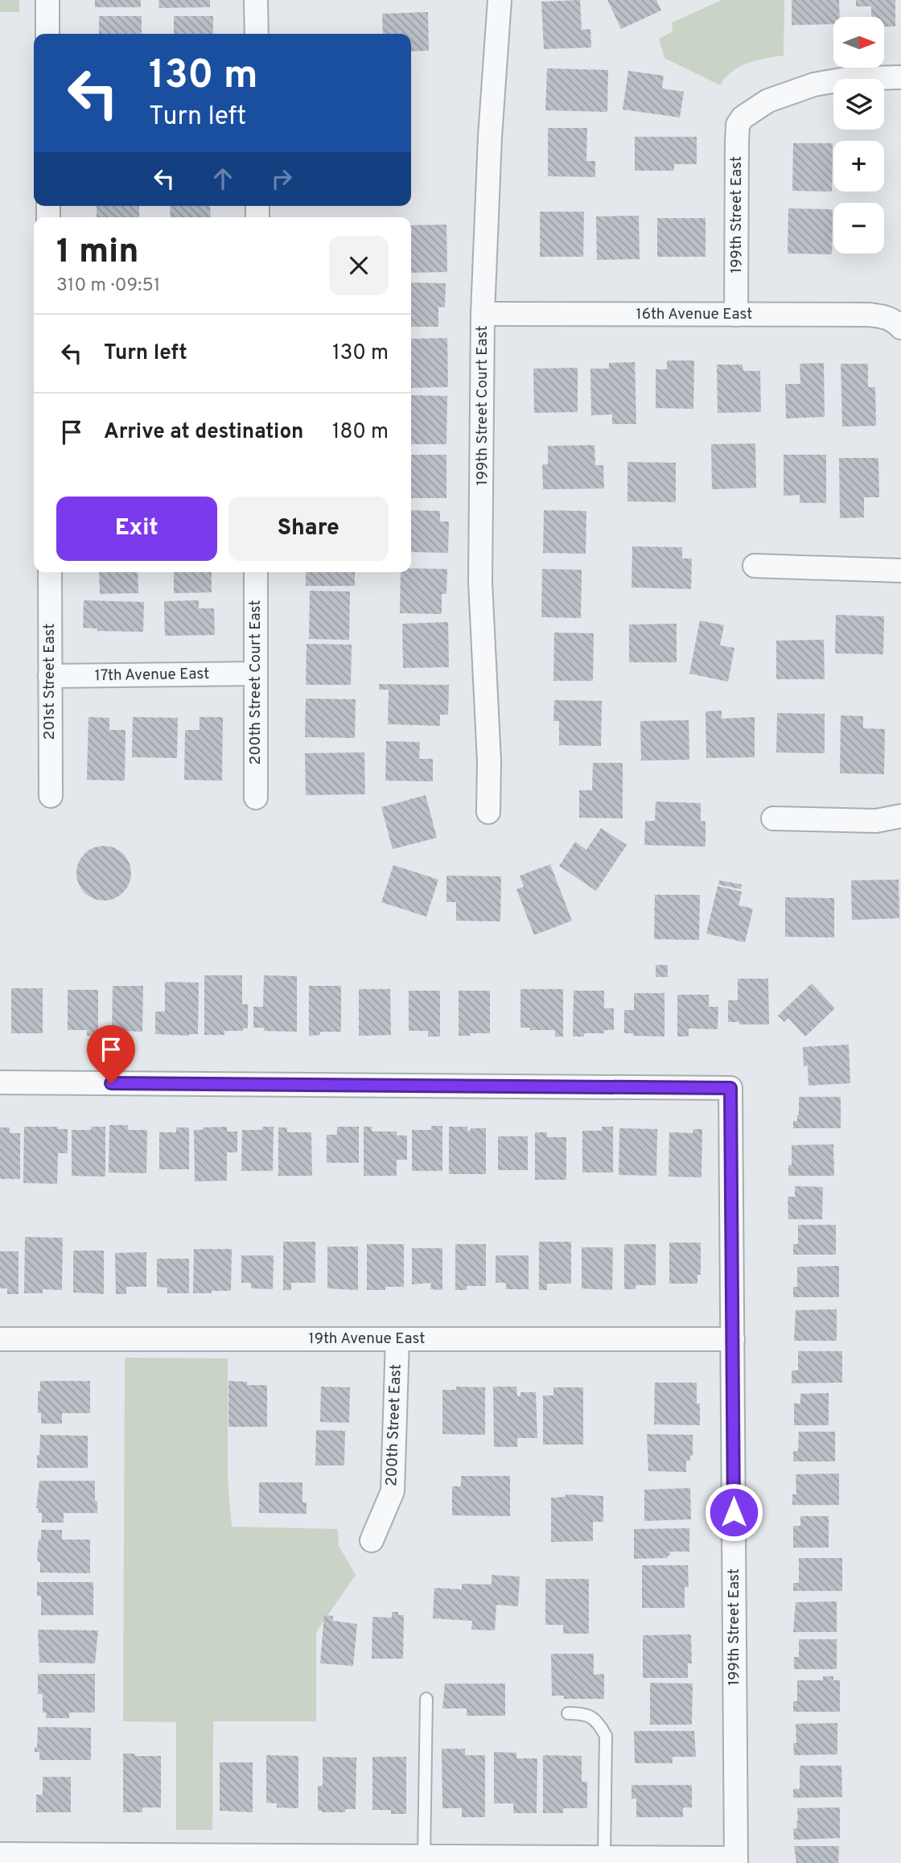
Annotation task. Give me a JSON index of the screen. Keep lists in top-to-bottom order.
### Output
{
  "streets": {
    "street": [
      "199th Street East",
      "16th Avenue East",
      "199th Street Court East",
      "17th Avenue East",
      "201st Street East",
      "200th Street Court East",
      "19th Avenue East",
      "200th Street East"
    ]
  },
  "crossings": [
    ["199th Street East", "16th Avenue East"],
    ["199th Street East", "19th Avenue East"],
    ["16th Avenue East", "199th Street Court East"],
    ["17th Avenue East", "201st Street East"],
    ["17th Avenue East", "200th Street Court East"],
    ["19th Avenue East", "200th Street East"]
  ],
  "north": "right",
  "page": {
    "map_buttons": ["+", "−"],
    "turn": ["130 m", "Turn left"],
    "heading": ["1 min", "310 m · 09:51"],
    "list": [
      {
        "name": "Turn left",
        "value": "130 m"
      },
      {
        "name": "Arrive at destination",
        "value": "180 m"
      }
    ],
    "buttons": ["Exit", "Share"]
  }
}
